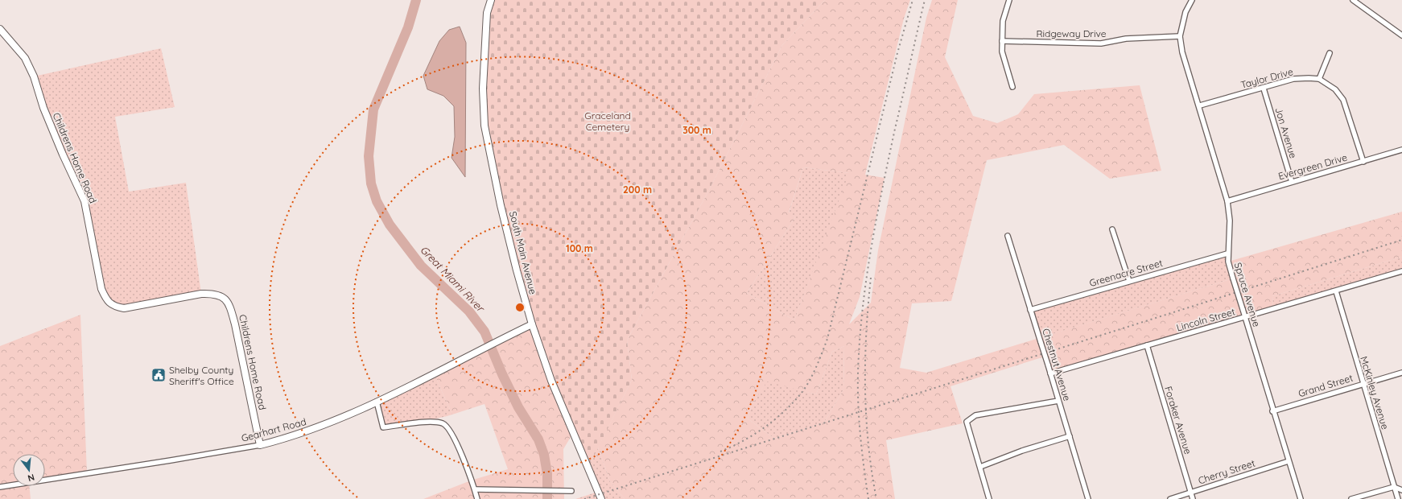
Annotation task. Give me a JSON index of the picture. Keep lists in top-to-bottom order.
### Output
{
  "streets": {
    "street": [
      "Ridgeway Drive",
      "Taylor Drive",
      "Jon Avenue",
      "Childrens Home Road",
      "Evergreen Drive",
      "South Main Avenue",
      "Greenacre Street",
      "Spruce Avenue",
      "Lincoln Street",
      "Chestnut Avenue",
      "Grand Street",
      "McKinley Avenue",
      "Foraker Avenue",
      "Gearhart Road",
      "Cherry Street"
    ]
  },
  "crossings": [
    ["Ridgeway Drive", "Spruce Avenue"],
    ["Taylor Drive", "Jon Avenue"],
    ["Taylor Drive", "Spruce Avenue"],
    ["Jon Avenue", "Evergreen Drive"],
    ["Childrens Home Road", "Gearhart Road"],
    ["Evergreen Drive", "Spruce Avenue"],
    ["South Main Avenue", "Gearhart Road"],
    ["Greenacre Street", "Spruce Avenue"],
    ["Greenacre Street", "Chestnut Avenue"],
    ["Spruce Avenue", "Lincoln Street"],
    ["Spruce Avenue", "Grand Street"],
    ["Spruce Avenue", "Cherry Street"],
    ["Lincoln Street", "Chestnut Avenue"],
    ["Lincoln Street", "McKinley Avenue"],
    ["Lincoln Street", "Foraker Avenue"],
    ["Grand Street", "McKinley Avenue"],
    ["Foraker Avenue", "Cherry Street"]
  ],
  "water": ["Great Miami River"],
  "parks": ["Graceland Cemetery"],
  "places": {
    "public building": ["Shelby County Sheriff's Office"]
  },
  "north": "bottom",
  "rings": ["300 m", "200 m", "100 m"]
}
